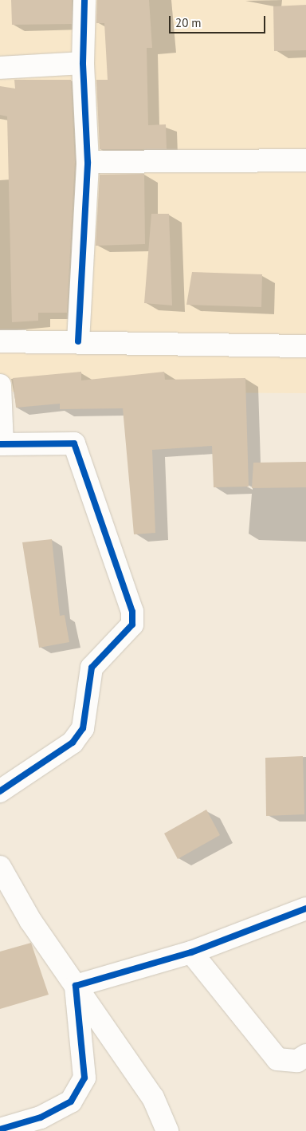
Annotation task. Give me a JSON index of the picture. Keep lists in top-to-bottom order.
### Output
{
  "scale_bar": "20 m"
}
